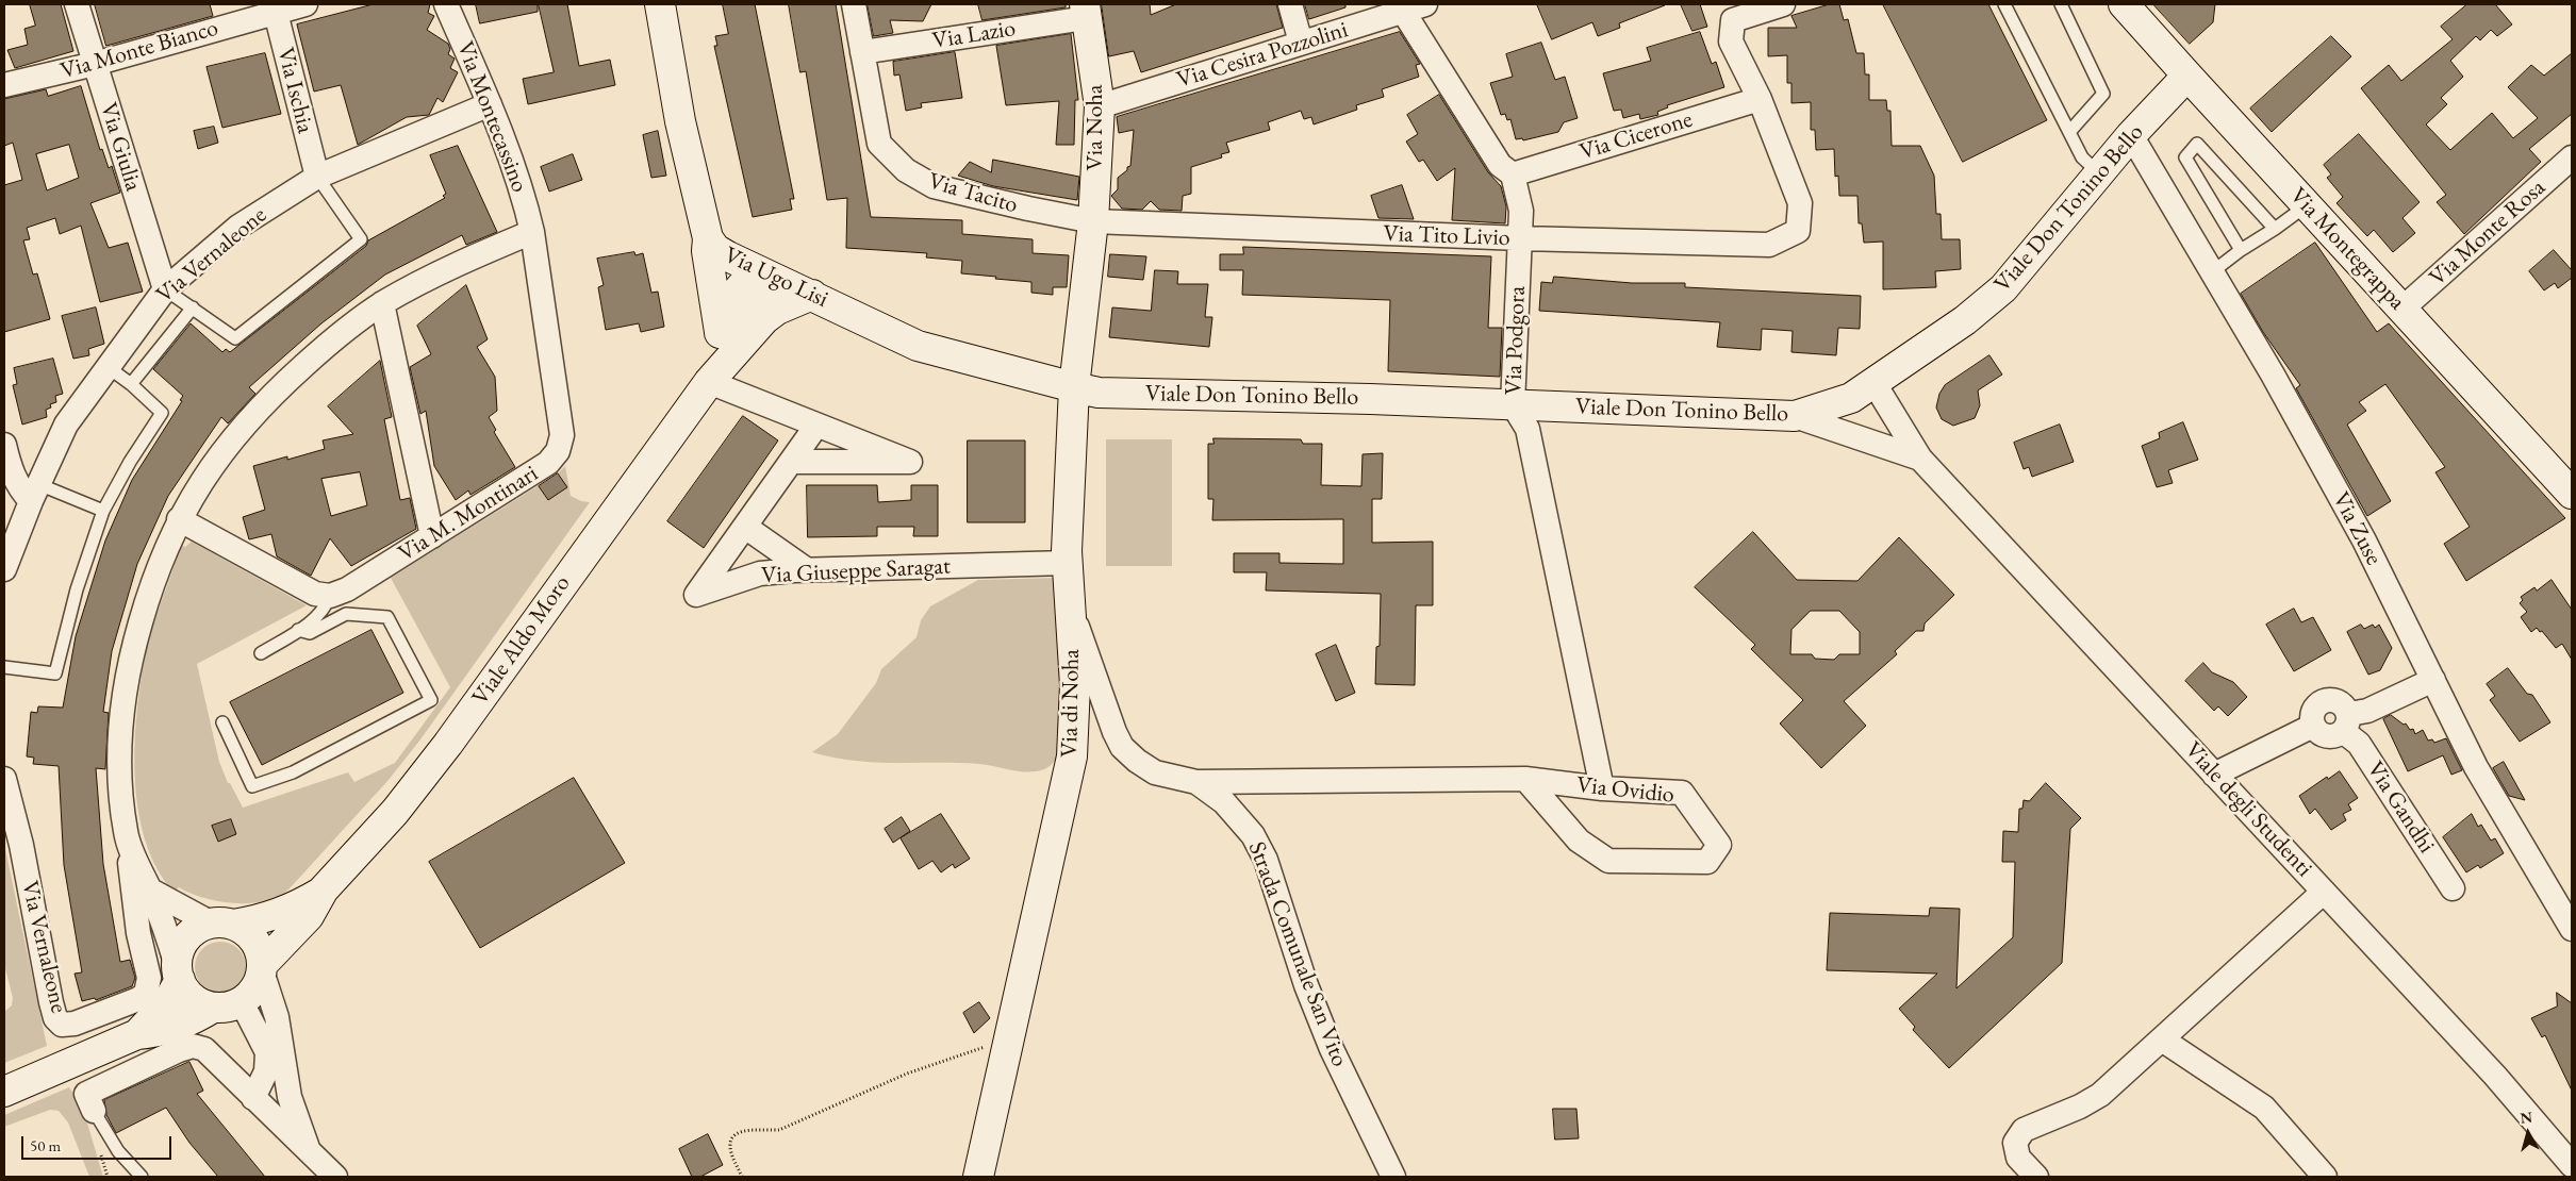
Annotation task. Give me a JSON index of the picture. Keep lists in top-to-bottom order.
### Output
{
  "streets": {
    "main road": [
      "Via Noha",
      "Viale Don Tonino Bello",
      "Via Montegrappa",
      "Via Ugo Lisi",
      "Viale Aldo Moro",
      "Via di Noha"
    ],
    "street": [
      "Via Lazio",
      "Via Monte Bianco",
      "Via Cesira Pozzolini",
      "Via Ischia",
      "Via Montecassino",
      "Via Cicerone",
      "Via Giulia",
      "Via Tacito",
      "Via Monte Rosa",
      "Via Tito Livio",
      "Via Vernaleone",
      "Via Podgora",
      "Via M. Montinari",
      "Via Zuse",
      "Via Giuseppe Saragat",
      "Via Ovidio",
      "Via Gandhi",
      "Viale degli Studenti",
      "Strada Comunale San Vito"
    ]
  },
  "crossings": [
    ["Via Lazio", "Via Noha"],
    ["Via Lazio", "Via Tacito"],
    ["Via Monte Bianco", "Via Ischia"],
    ["Via Monte Bianco", "Via Giulia"],
    ["Via Cesira Pozzolini", "Via Noha"],
    ["Via Ischia", "Via Vernaleone"],
    ["Via Montecassino", "Via Vernaleone"],
    ["Via Montecassino", "Via M. Montinari"],
    ["Via Noha", "Via Tacito"],
    ["Via Noha", "Via Tito Livio"],
    ["Via Noha", "Via di Noha"],
    ["Via Cicerone", "Via Tito Livio"],
    ["Via Cicerone", "Via Podgora"],
    ["Via Giulia", "Via Vernaleone"],
    ["Via Tacito", "Via Tito Livio"],
    ["Via Tacito", "Via di Noha"],
    ["Viale Don Tonino Bello", "Via Montegrappa"],
    ["Viale Don Tonino Bello", "Via Ugo Lisi"],
    ["Viale Don Tonino Bello", "Via Podgora"],
    ["Viale Don Tonino Bello", "Via Zuse"],
    ["Viale Don Tonino Bello", "Via di Noha"],
    ["Viale Don Tonino Bello", "Viale degli Studenti"],
    ["Via Monte Rosa", "Via Montegrappa"],
    ["Via Tito Livio", "Via Podgora"],
    ["Via Tito Livio", "Via di Noha"],
    ["Via Ugo Lisi", "Viale Aldo Moro"],
    ["Via Ugo Lisi", "Via di Noha"],
    ["Via Podgora", "Via Ovidio"],
    ["Via Giuseppe Saragat", "Via di Noha"],
    ["Via di Noha", "Strada Comunale San Vito"],
    ["Via Ovidio", "Strada Comunale San Vito"]
  ],
  "scale_bar": "50 m",
  "north": "top"
}
